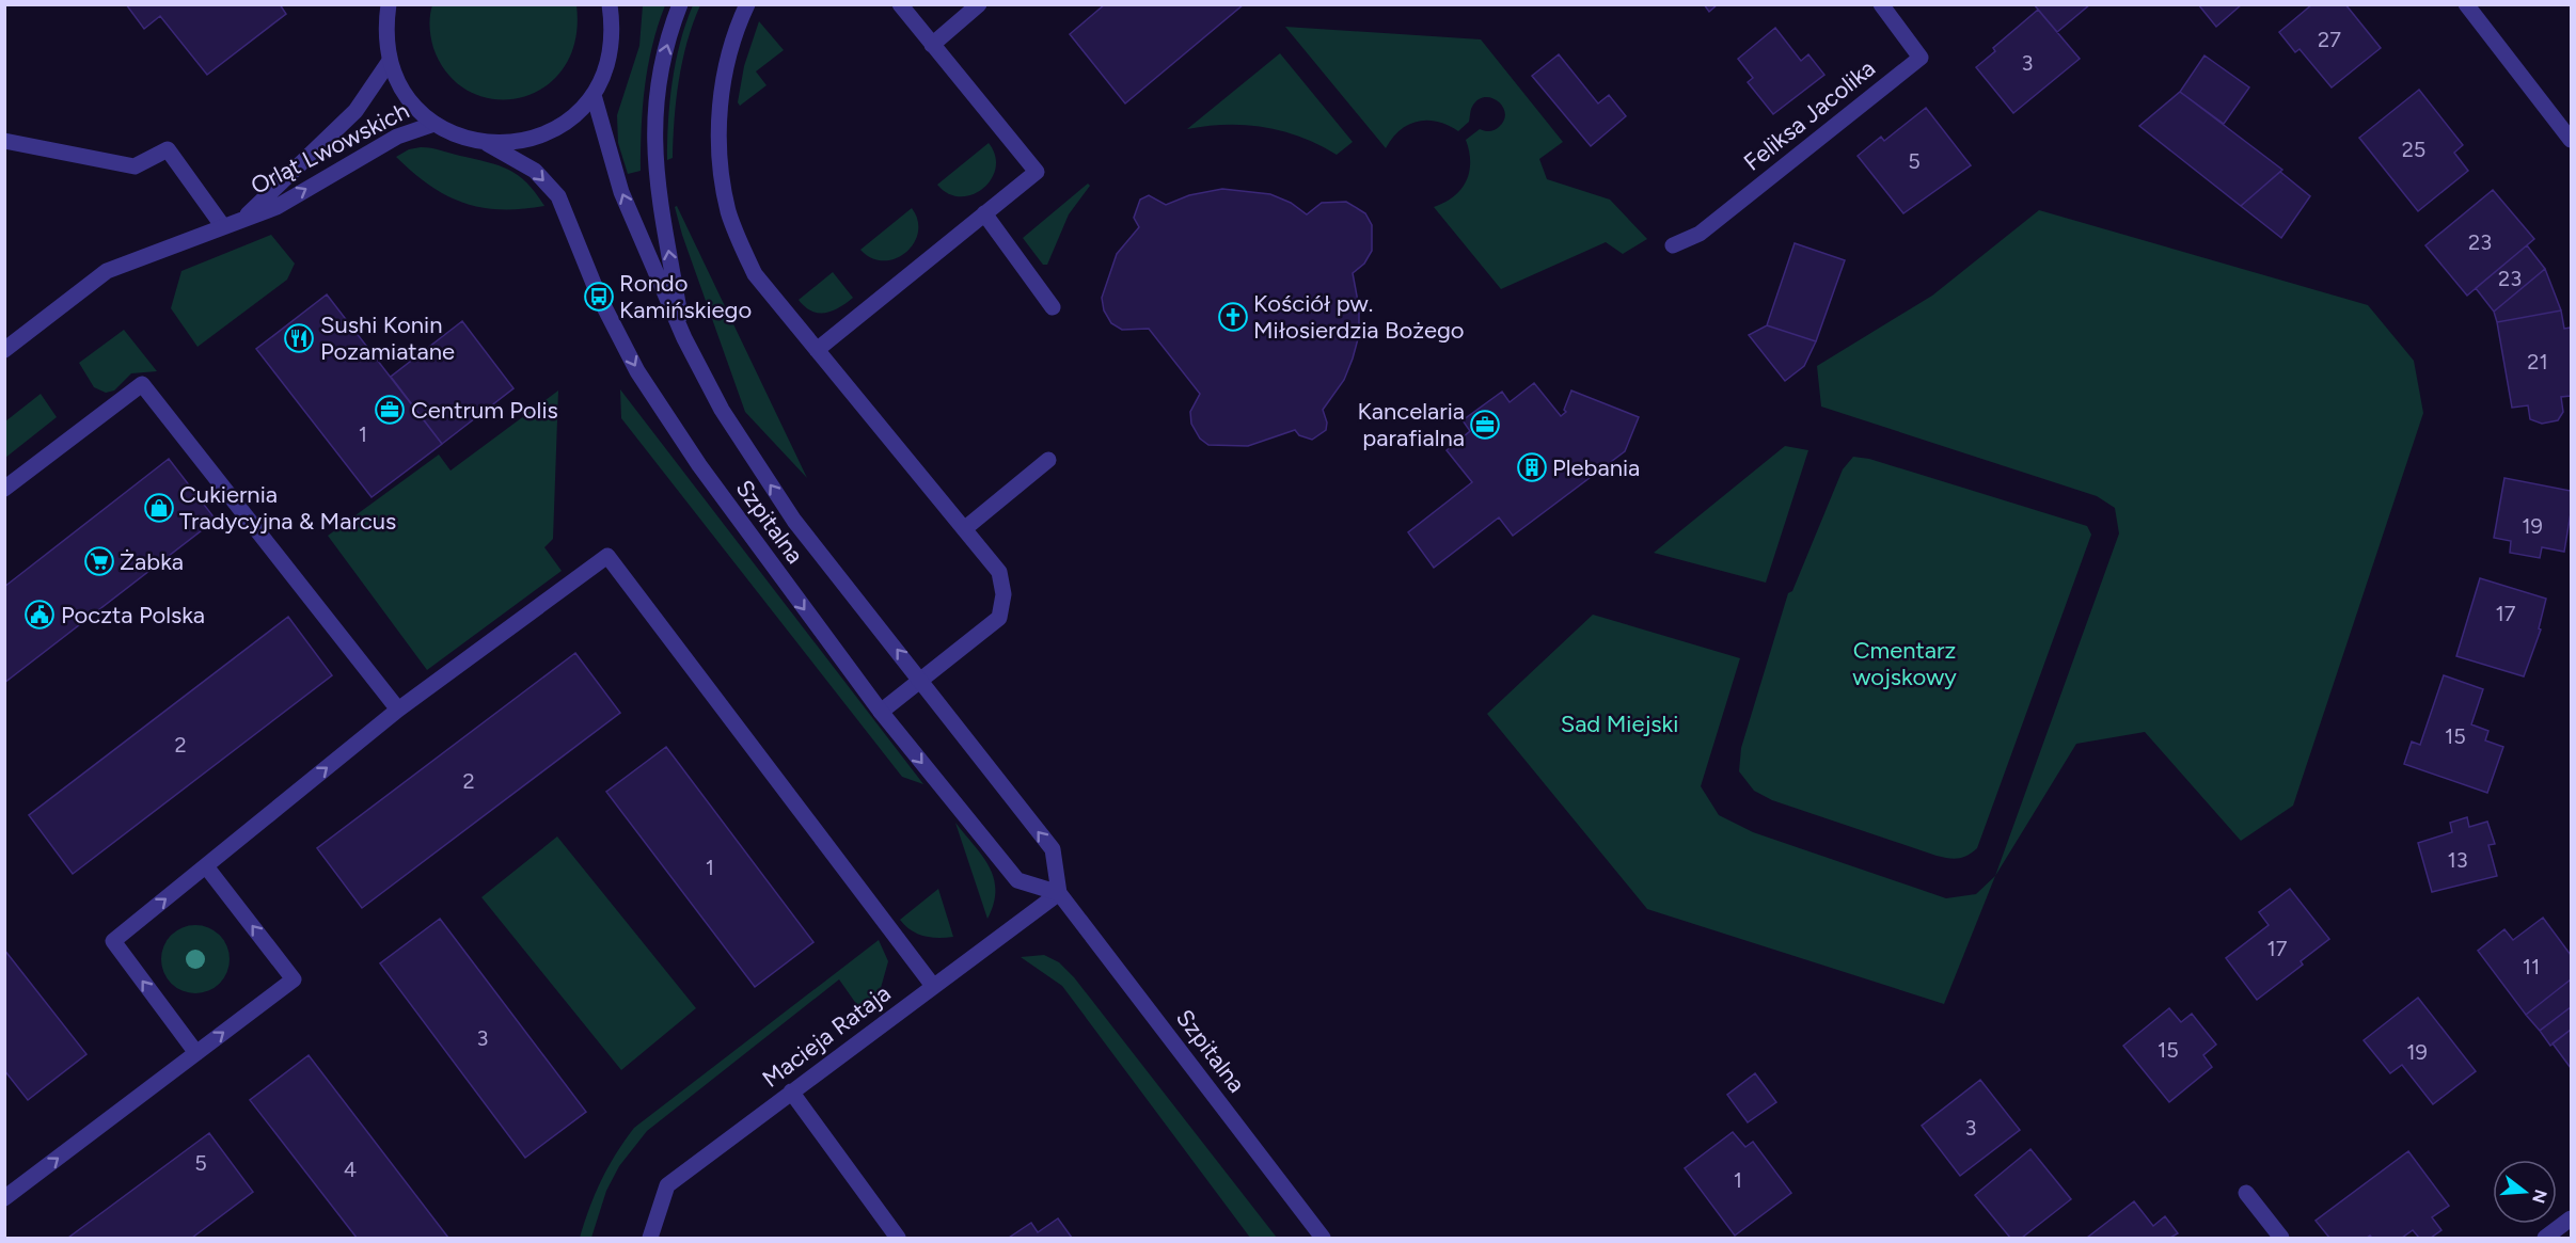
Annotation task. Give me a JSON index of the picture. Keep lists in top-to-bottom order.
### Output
{
  "streets": {
    "street": [
      "Feliksa Jacolika",
      "Orląt Lwowskich",
      "Szpitalna",
      "Macieja Rataja"
    ]
  },
  "crossings": [
    ["Szpitalna", "Macieja Rataja"]
  ],
  "parks": ["Cmentarz wojskowy", "Sad Miejski"],
  "places": {
    "bus stop": ["Rondo Kamińskiego"],
    "church": ["Kościół pw. Miłosierdzia Bożego"],
    "restaurant": ["Sushi Konin Pozamiatane"],
    "office": ["Centrum Polis", "Kancelaria parafialna"],
    "building": ["Plebania"],
    "shop": ["Cukiernia Tradycyjna & Marcus"],
    "supermarket": ["Żabka"],
    "public building": ["Poczta Polska"]
  },
  "house_numbers": [
    "27",
    "3",
    "25",
    "5",
    "23",
    "23",
    "21",
    "1",
    "19",
    "17",
    "15",
    "2",
    "2",
    "13",
    "1",
    "17",
    "11",
    "3",
    "15",
    "19",
    "3",
    "5",
    "4",
    "1"
  ],
  "north": "right"
}
